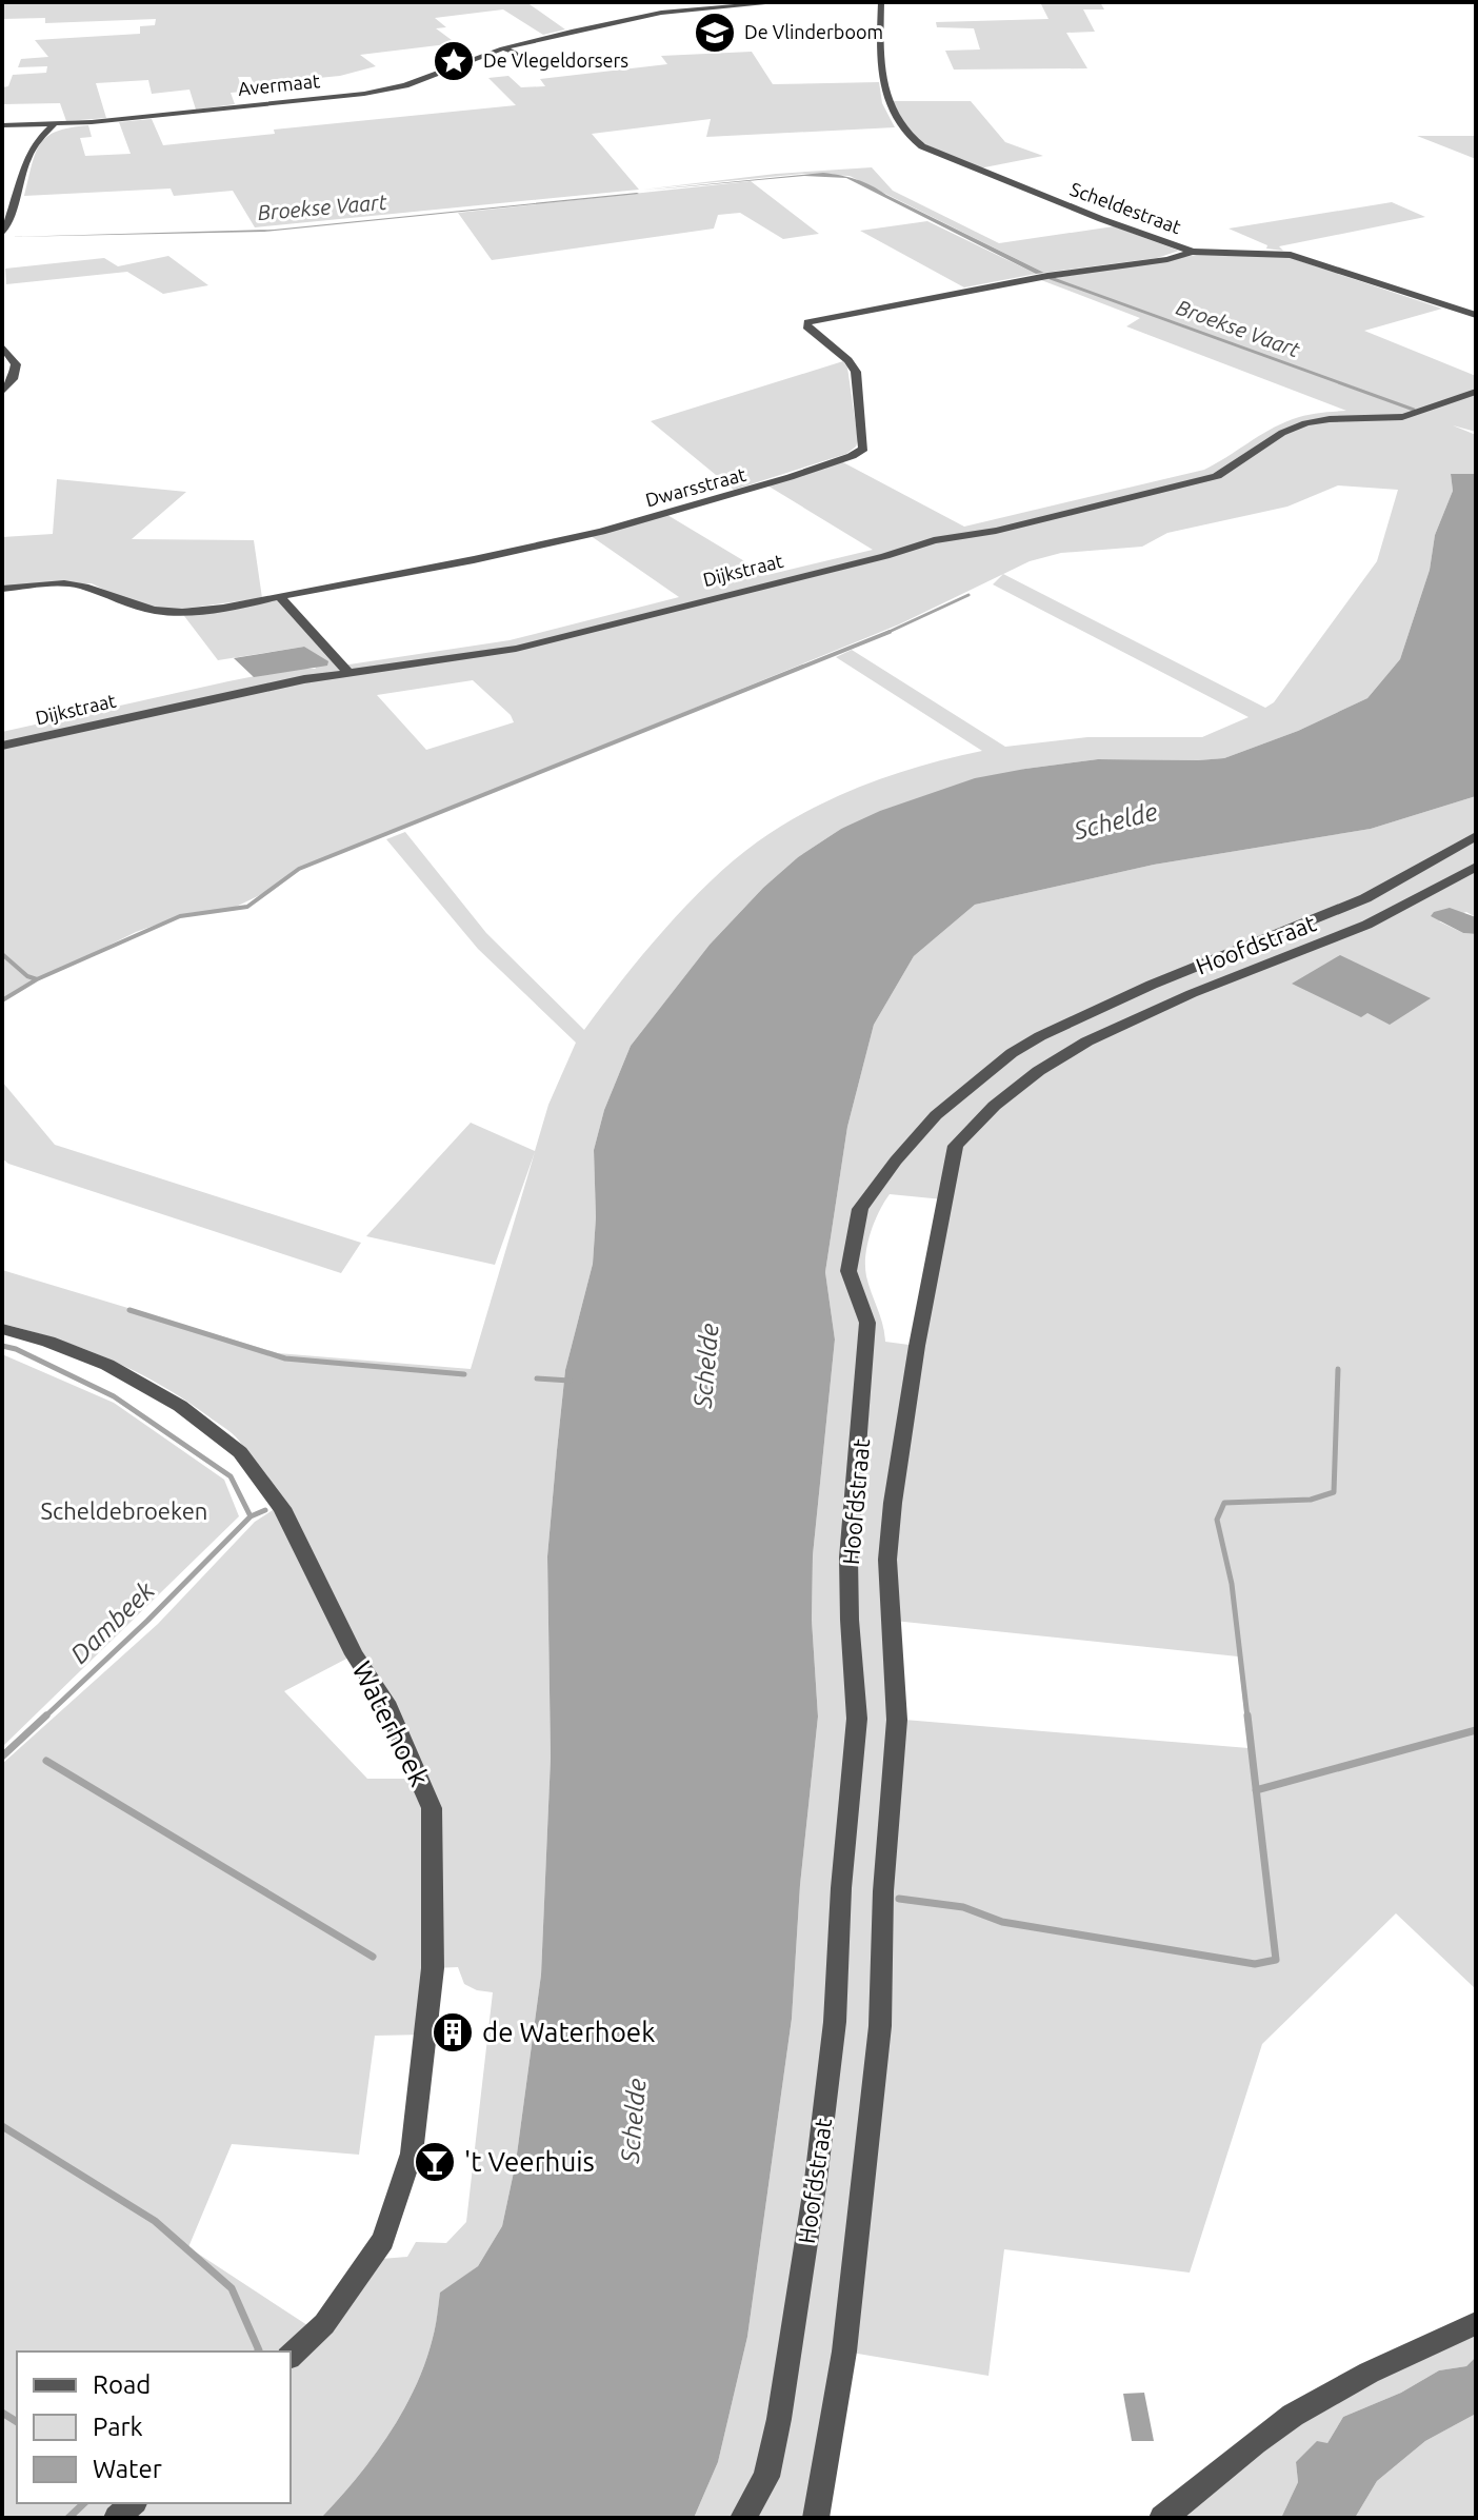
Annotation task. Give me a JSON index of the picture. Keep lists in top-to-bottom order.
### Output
{
  "streets": {
    "street": [
      "Avermaat",
      "Scheldestraat",
      "Dwarsstraat",
      "Dijkstraat",
      "Hoofdstraat",
      "Waterhoek"
    ]
  },
  "crossings": [
    ["Scheldestraat", "Dwarsstraat"]
  ],
  "water": ["Broekse Vaart", "Schelde", "Dambeek"],
  "parks": ["Scheldebroeken"],
  "places": {
    "school or university": ["De Vlinderboom"],
    "place": ["De Vlegeldorsers"],
    "building": ["de Waterhoek"],
    "bar": ["'t Veerhuis"]
  },
  "legend": ["Road", "Park", "Water"]
}
